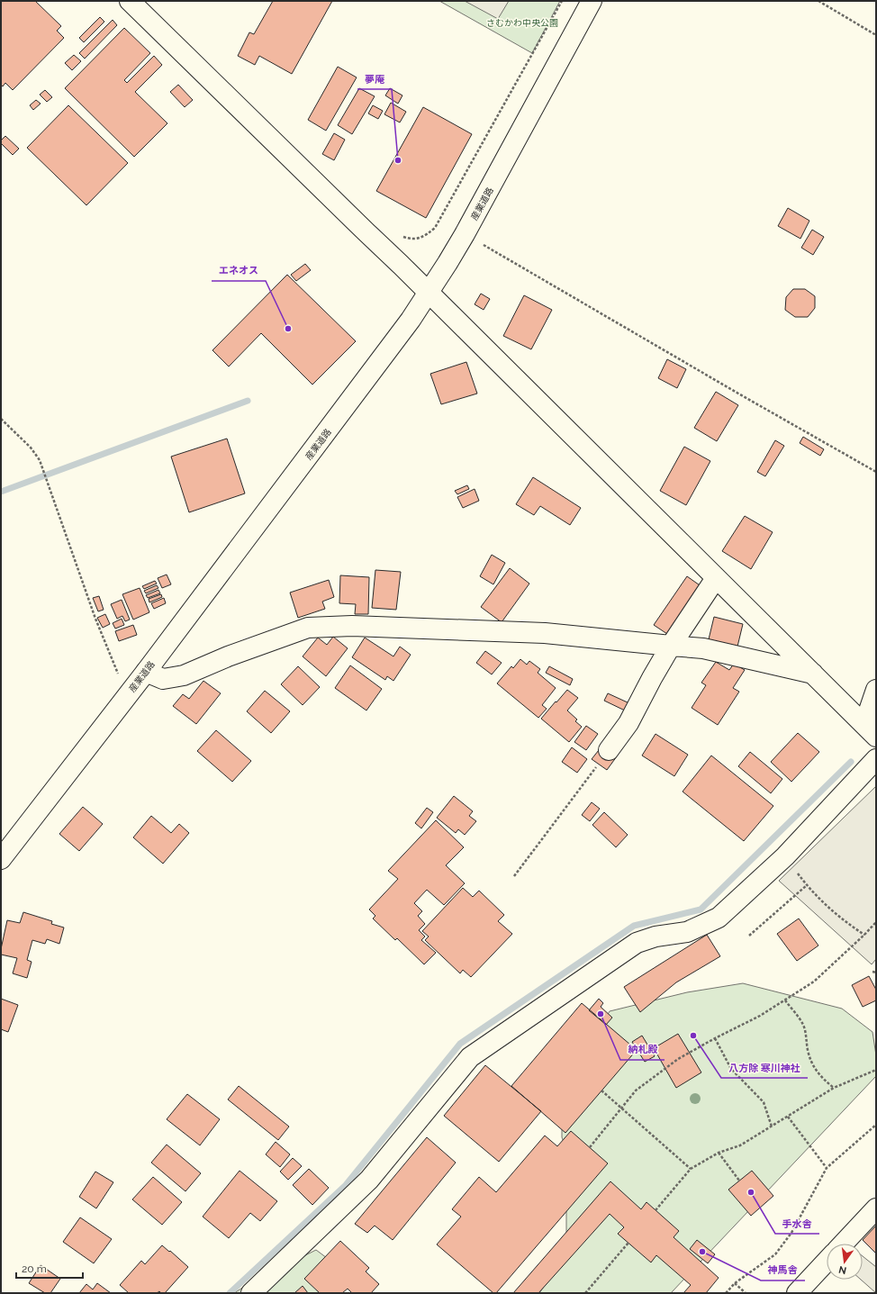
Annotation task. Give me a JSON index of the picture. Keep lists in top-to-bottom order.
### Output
{
  "streets": {
    "street": ["産業道路"]
  },
  "parks": ["さむかわ中央公園"],
  "places": [
    "夢庵",
    "エネオス",
    "納札殿",
    "八方除 寒川神社",
    "手水舎",
    "神馬舎"
  ],
  "scale_bar": "20 m",
  "north": "bottom"
}
